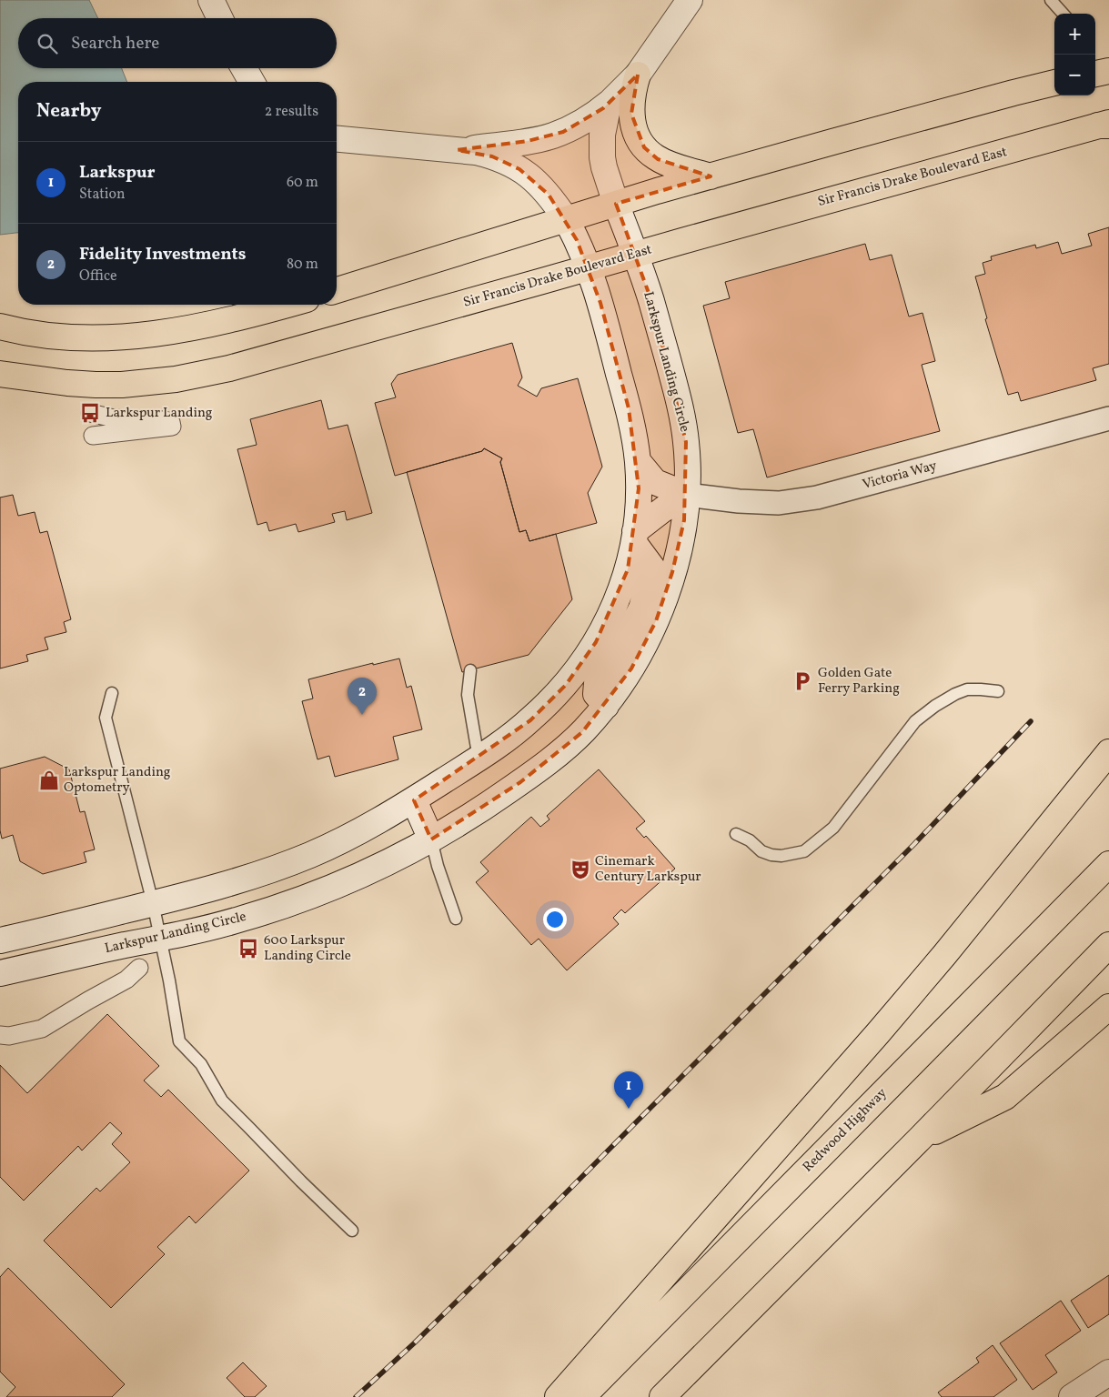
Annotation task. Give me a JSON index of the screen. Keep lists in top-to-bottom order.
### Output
{
  "streets": {
    "main road": ["Sir Francis Drake Boulevard East", "Larkspur Landing Circle", "Redwood Highway"],
    "street": ["Victoria Way"]
  },
  "crossings": [
    ["Sir Francis Drake Boulevard East", "Larkspur Landing Circle"],
    ["Larkspur Landing Circle", "Victoria Way"]
  ],
  "places": {
    "bus stop": ["Larkspur Landing", "600 Larkspur Landing Circle"],
    "parking": ["Golden Gate Ferry Parking"],
    "shop": ["Larkspur Landing Optometry"],
    "theatre": ["Cinemark Century Larkspur"]
  },
  "page": {
    "map_buttons": ["+", "−"],
    "search": "Search here",
    "heading": ["Nearby", "2 results"],
    "list": [
      {
        "mark": "1",
        "name": "Larkspur",
        "note": "Station",
        "value": "60 m"
      },
      {
        "mark": "2",
        "name": "Fidelity Investments",
        "note": "Office",
        "value": "80 m"
      }
    ],
    "pins": ["2", "1"]
  }
}
